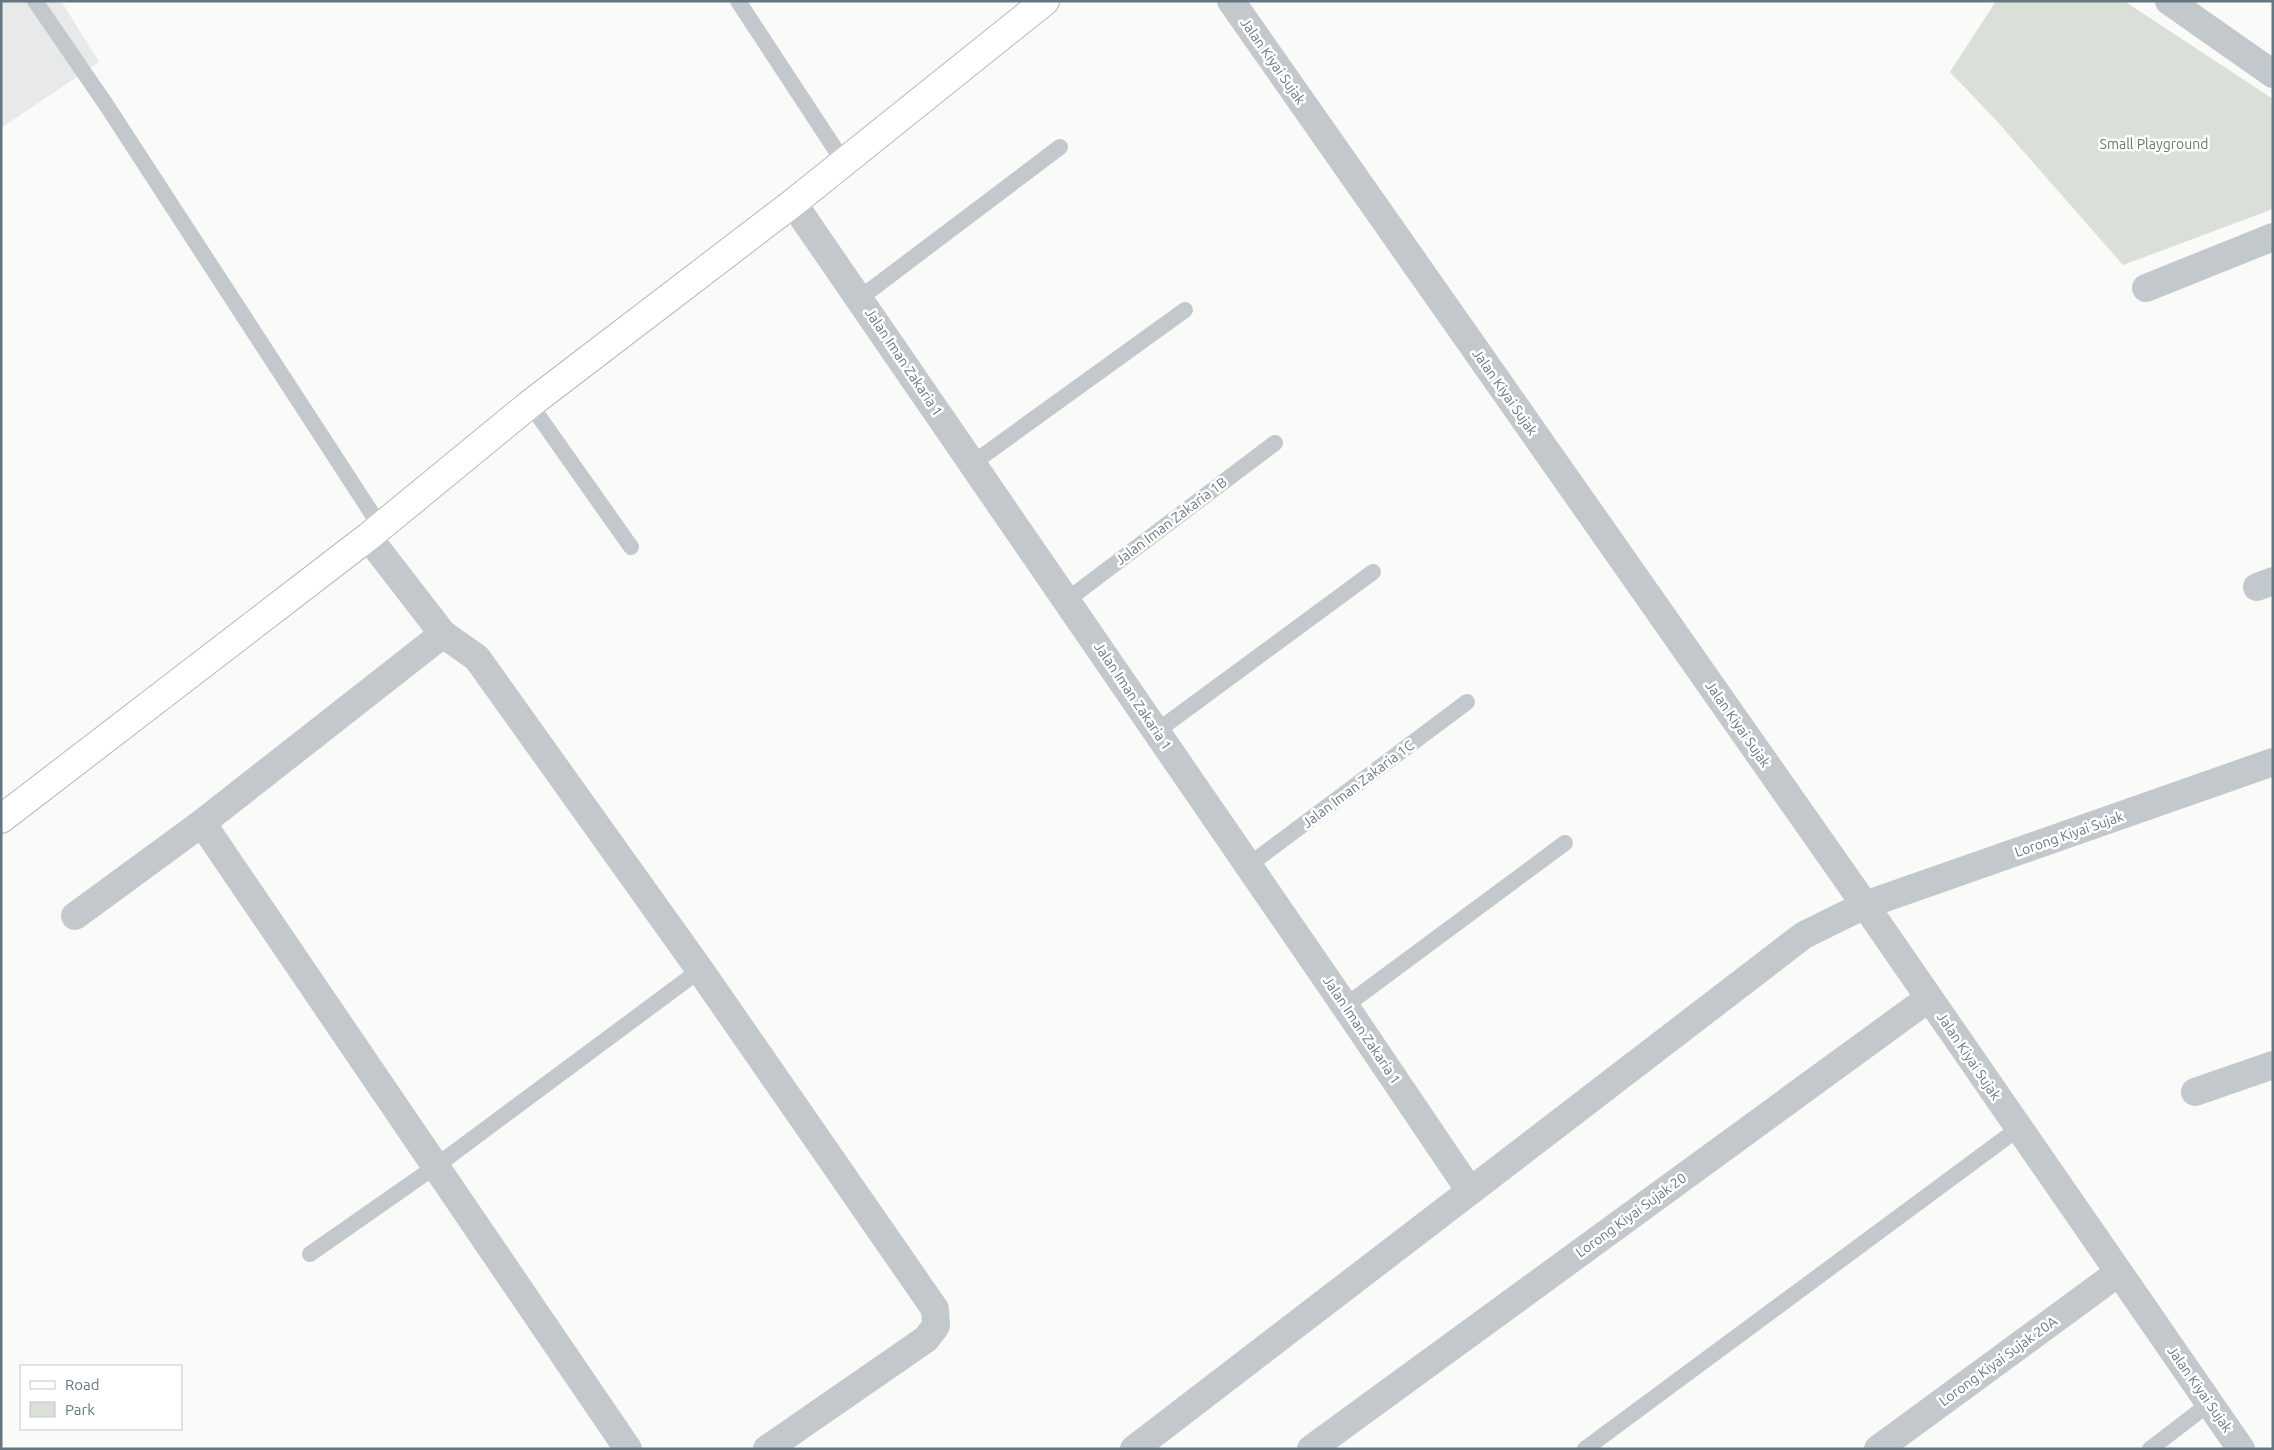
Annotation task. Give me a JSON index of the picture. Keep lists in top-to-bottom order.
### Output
{
  "streets": {
    "street": [
      "Jalan Kiyai Sujak",
      "Jalan Iman Zakaria 1",
      "Lorong Kiyai Sujak",
      "Lorong Kiyai Sujak 20",
      "Lorong Kiyai Sujak 20A"
    ],
    "lane": ["Jalan Iman Zakaria 1B", "Jalan Iman Zakaria 1C"]
  },
  "crossings": [
    ["Jalan Kiyai Sujak", "Lorong Kiyai Sujak"],
    ["Jalan Kiyai Sujak", "Lorong Kiyai Sujak 20"],
    ["Jalan Kiyai Sujak", "Lorong Kiyai Sujak 20A"],
    ["Jalan Iman Zakaria 1", "Jalan Iman Zakaria 1B"],
    ["Jalan Iman Zakaria 1", "Jalan Iman Zakaria 1C"],
    ["Jalan Iman Zakaria 1", "Lorong Kiyai Sujak"]
  ],
  "parks": ["Small Playground"],
  "legend": ["Road", "Park"]
}
